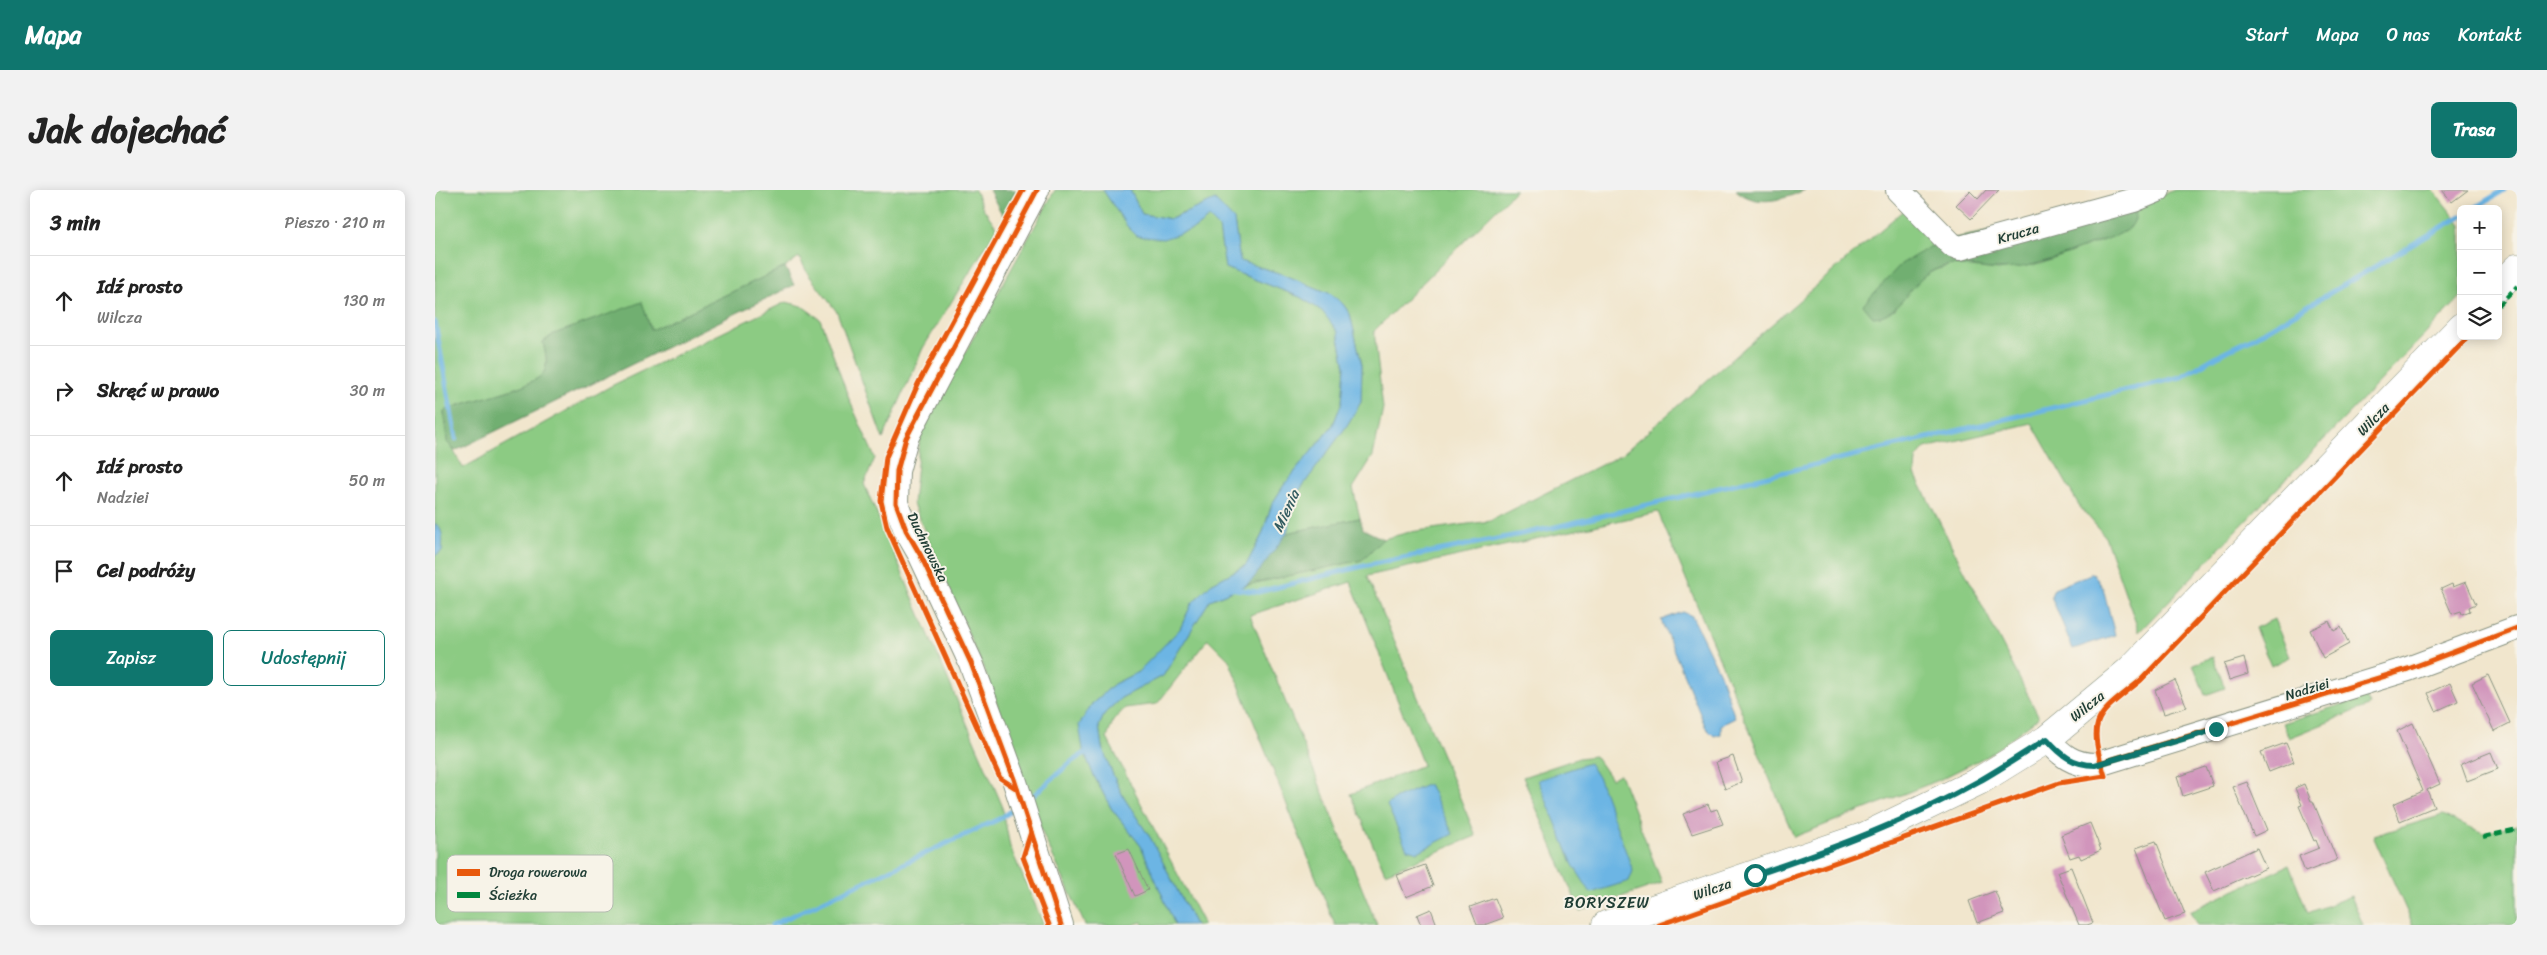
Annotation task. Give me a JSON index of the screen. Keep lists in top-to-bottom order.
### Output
{
  "streets": {
    "main road": ["Wilcza"],
    "street": ["Krucza", "Duchnowska", "Nadziei"]
  },
  "crossings": [
    ["Wilcza", "Nadziei"]
  ],
  "districts": ["BORYSZEW"],
  "water": ["Mienia"],
  "legend": ["Droga rowerowa", "Ścieżka"],
  "page": {
    "header": "Mapa",
    "nav": [
      "Start",
      "Mapa",
      "O nas",
      "Kontakt"
    ],
    "title": "Jak dojechać",
    "buttons": [
      "Trasa",
      ["Zapisz", "Udostępnij"]
    ],
    "heading": ["3 min", "Pieszo · 210 m"],
    "map_buttons": ["+", "−"],
    "list": [
      ["Idź prosto", "Wilcza", "130 m"],
      ["Skręć w prawo", "30 m"],
      ["Idź prosto", "Nadziei", "50 m"],
      "Cel podróży"
    ]
  }
}
